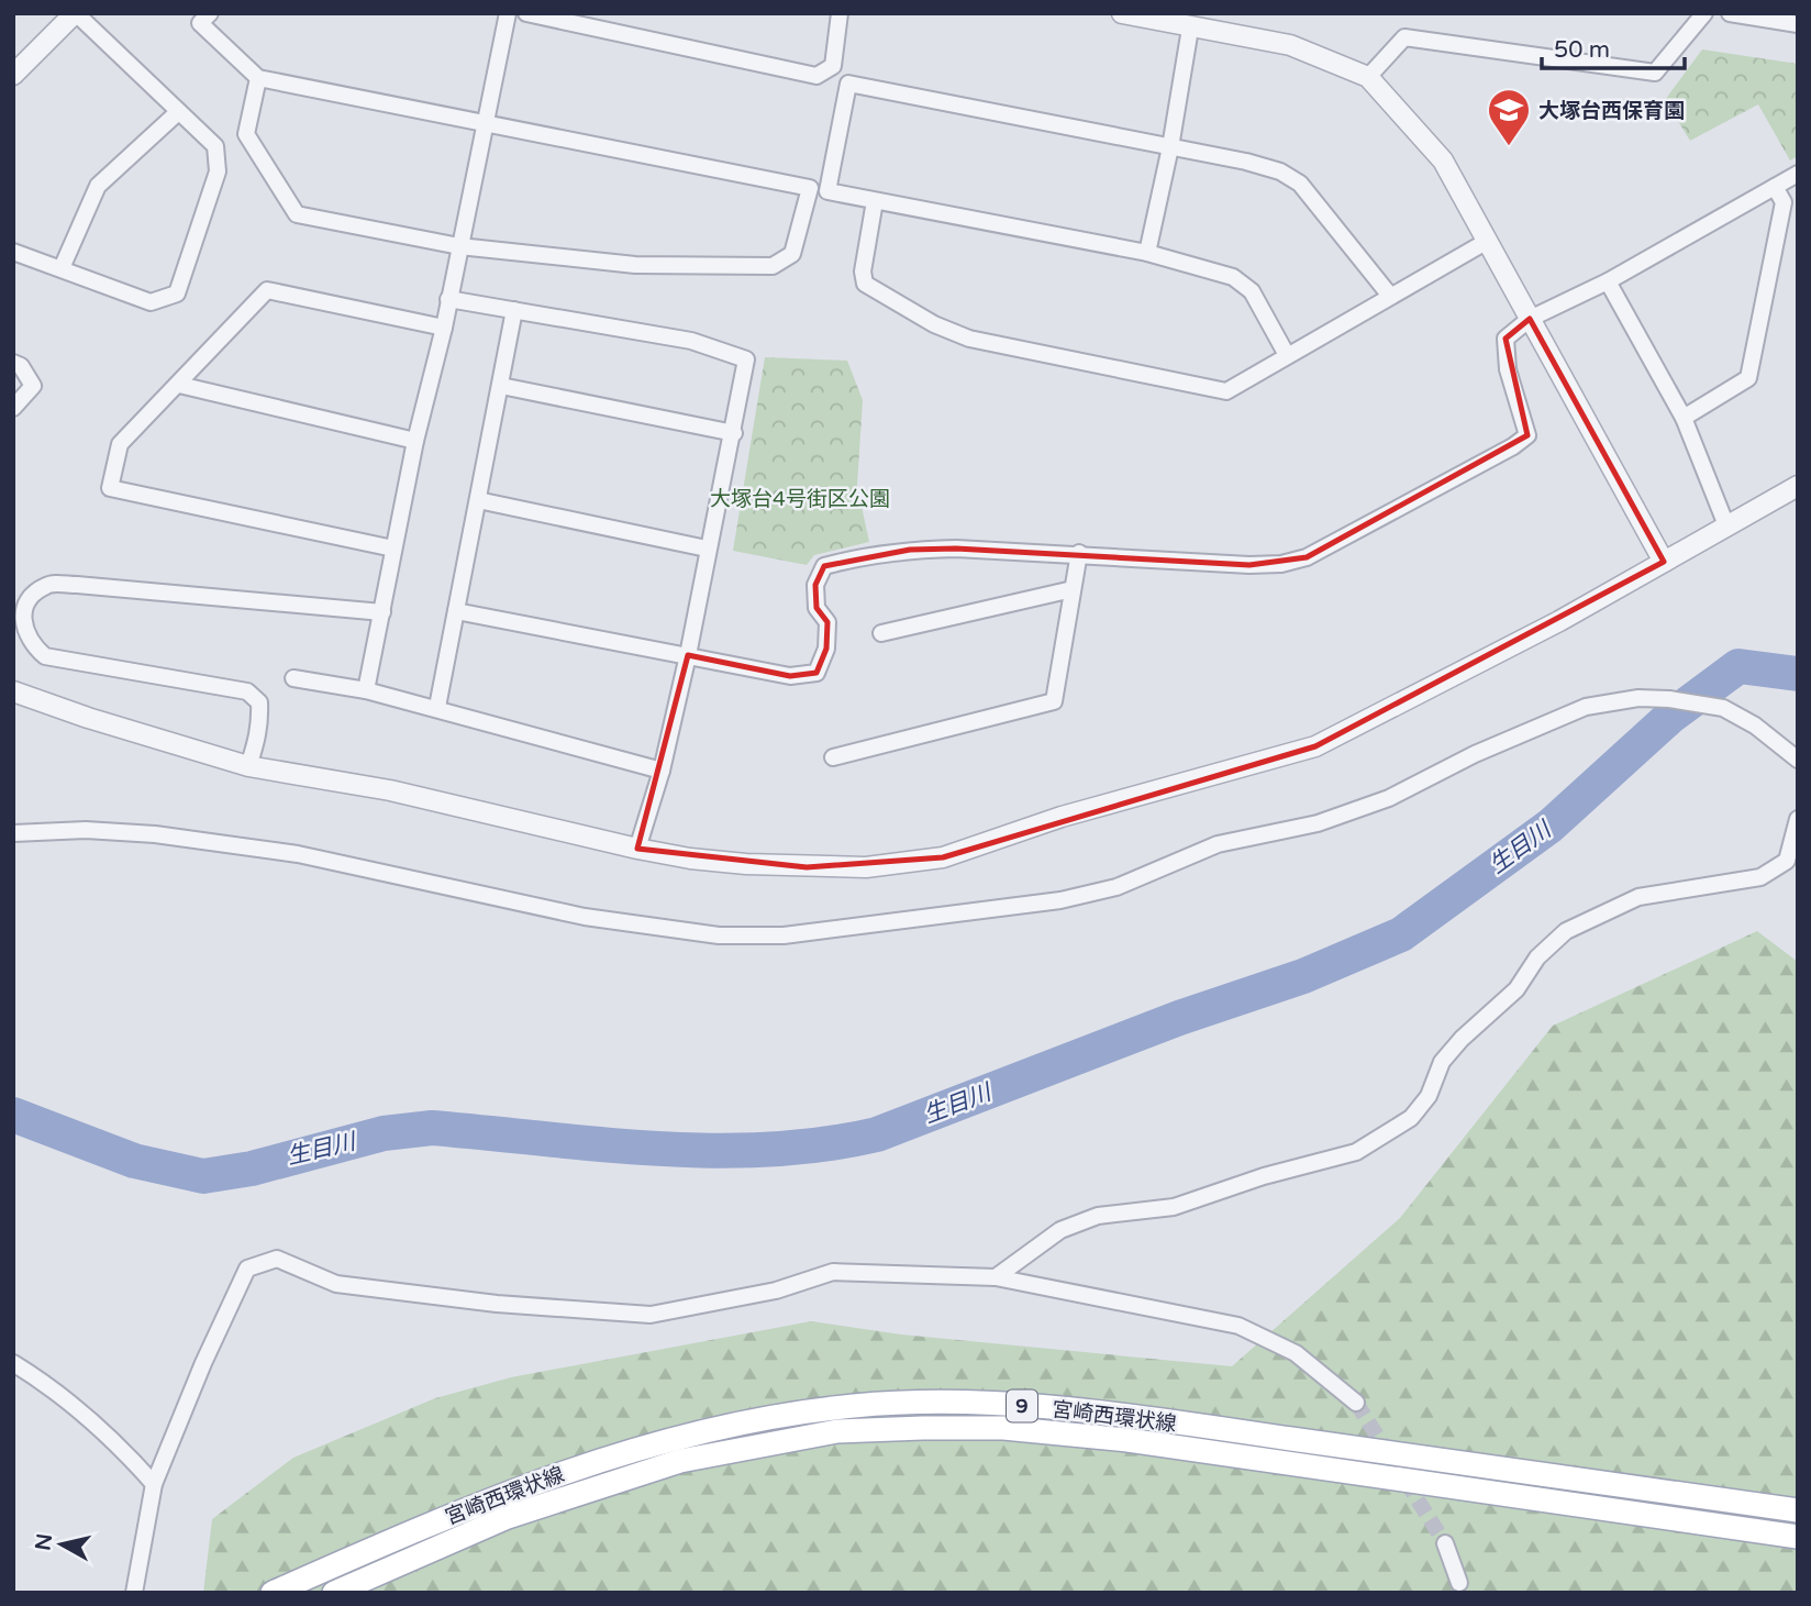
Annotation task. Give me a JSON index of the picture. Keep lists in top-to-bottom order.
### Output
{
  "streets": {
    "main road": ["9", "宮崎西環状線"]
  },
  "water": ["生目川"],
  "parks": ["大塚台4号街区公園"],
  "places": {
    "school or university": ["大塚台西保育園"]
  },
  "scale_bar": "50 m",
  "north": "left"
}
